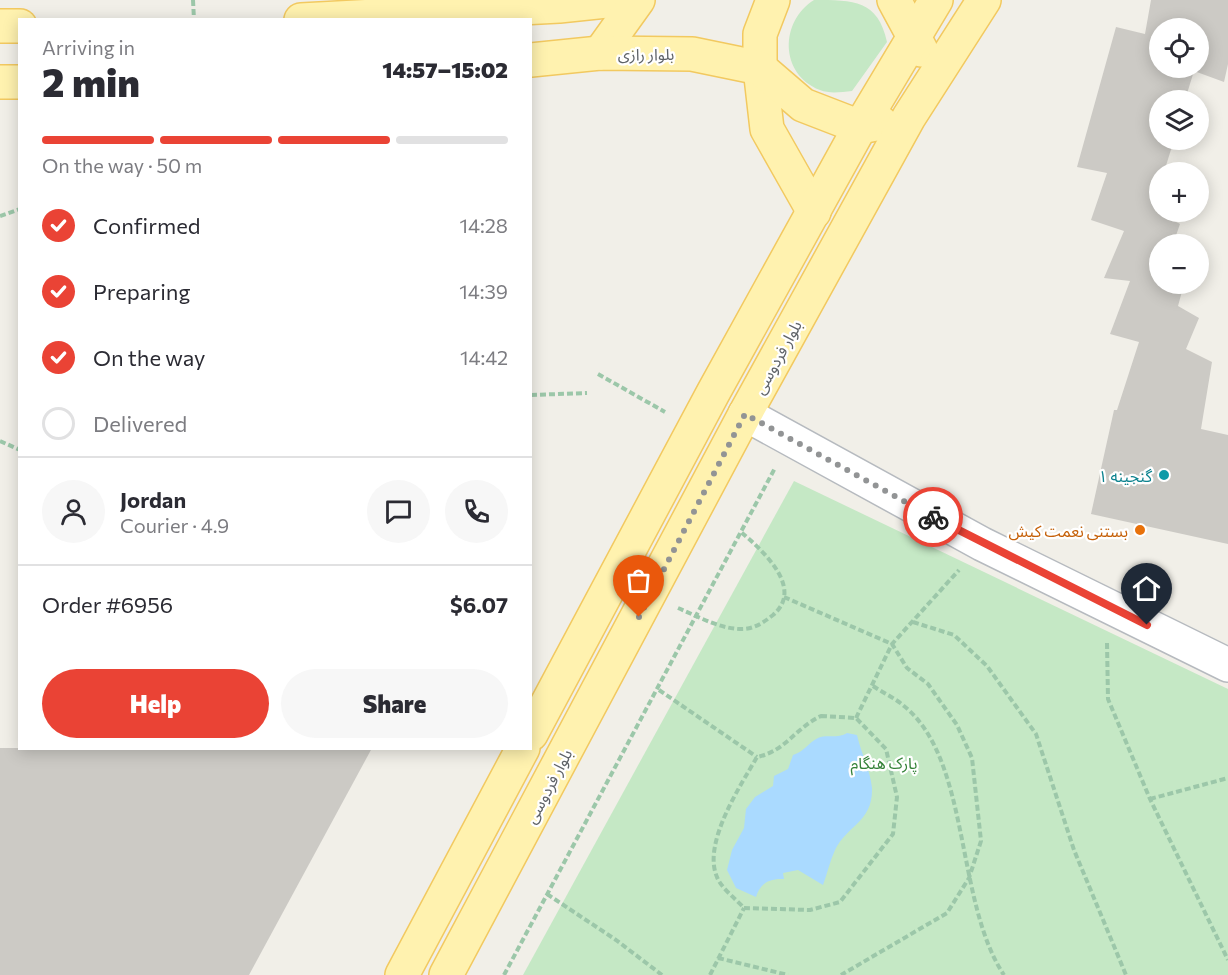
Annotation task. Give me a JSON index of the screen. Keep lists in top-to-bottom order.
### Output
{
  "streets": {
    "main road": ["بلوار رازی", "بلوار فردوسی"]
  },
  "parks": ["پارک هنگام"],
  "places": ["گنجینه ۱", "بستنی نعمت کیش"],
  "page": {
    "map_buttons": ["+", "−"],
    "heading": ["2 min", "Arriving in", "14:57–15:02"],
    "panel": [
      "Jordan",
      "Courier · 4.9",
      "Order #6956",
      "$6.07"
    ],
    "bar": "On the way · 50 m",
    "list": [
      ["Confirmed", "14:28"],
      ["Preparing", "14:39"],
      ["On the way", "14:42"],
      "Delivered"
    ],
    "buttons": ["Help", "Share"]
  }
}
